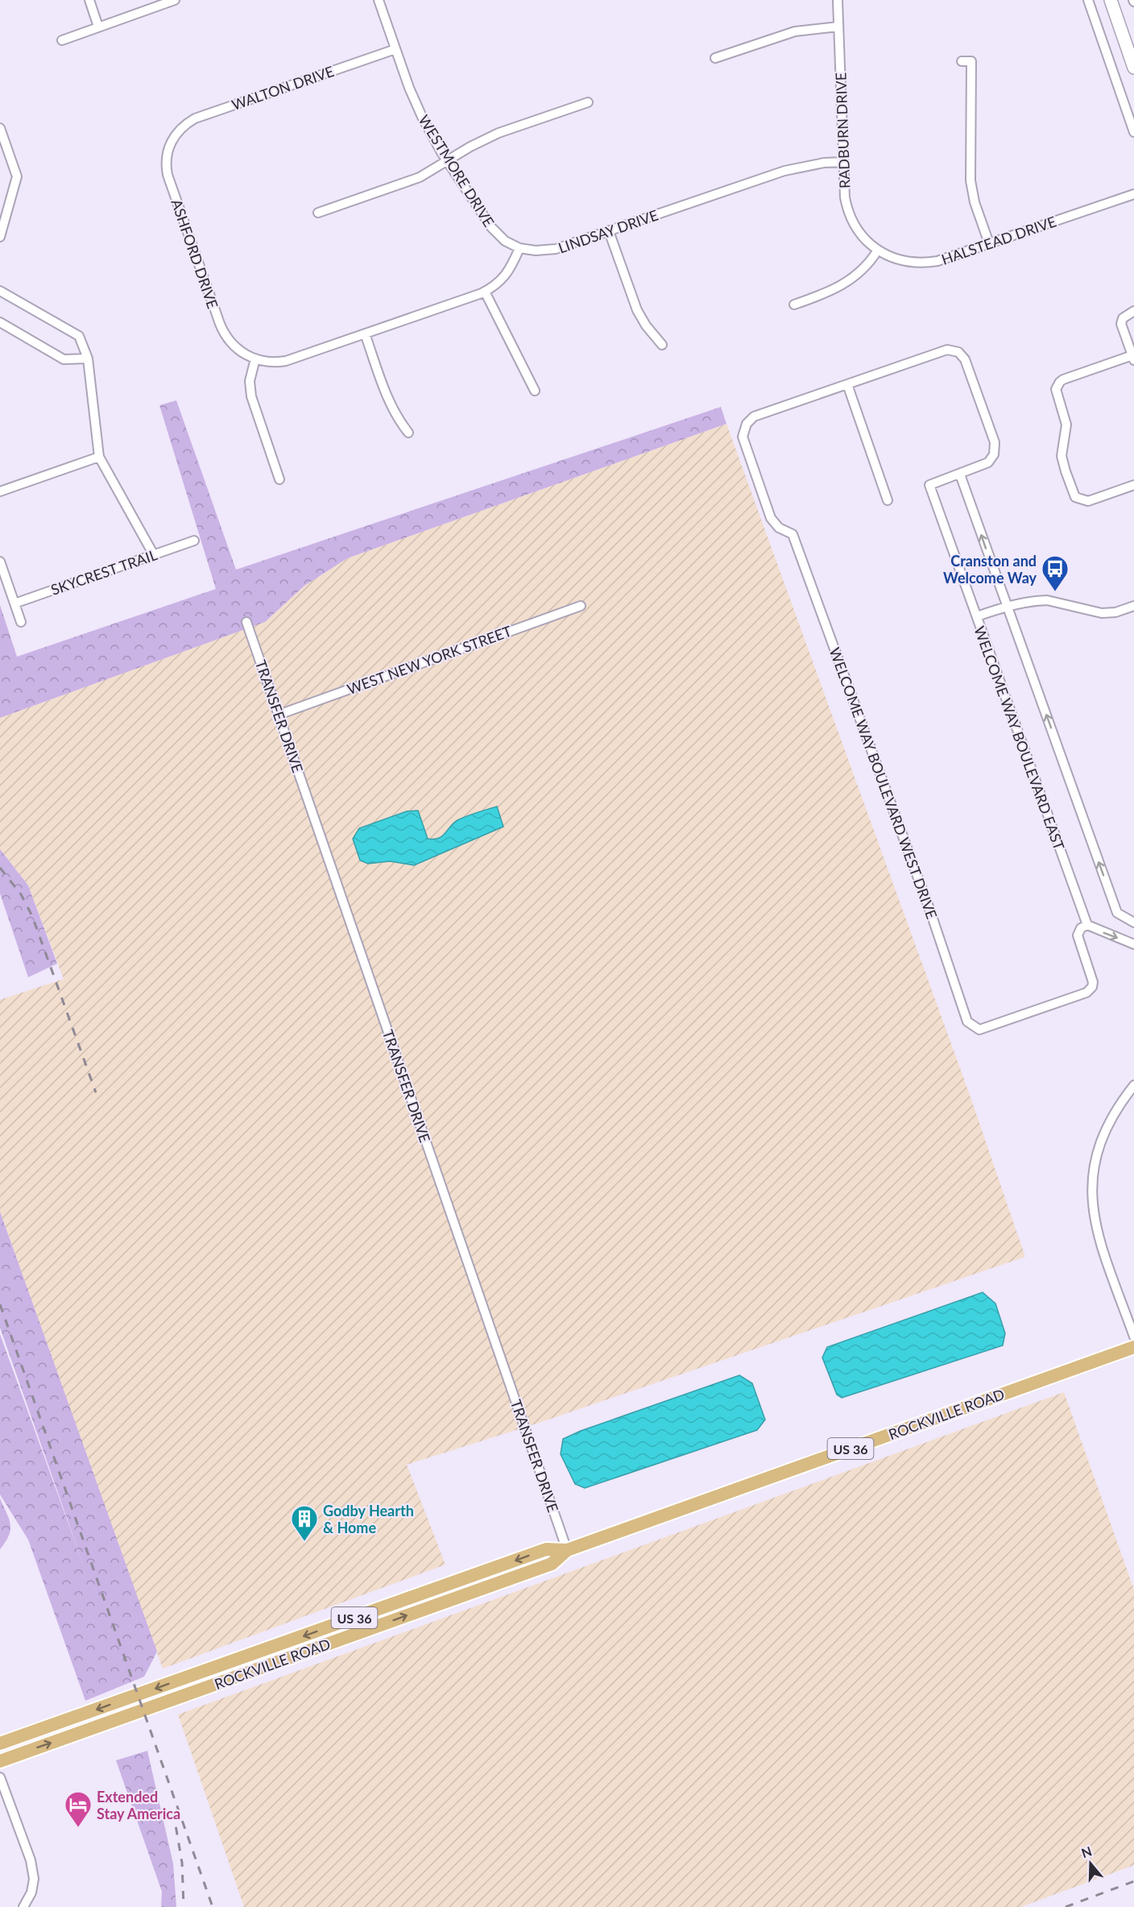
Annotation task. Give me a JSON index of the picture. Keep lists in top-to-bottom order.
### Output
{
  "streets": {
    "main road": ["ROCKVILLE ROAD", "US 36"],
    "street": [
      "WALTON DRIVE",
      "RADBURN DRIVE",
      "WESTMORE DRIVE",
      "LINDSAY DRIVE",
      "HALSTEAD DRIVE",
      "ASHFORD DRIVE",
      "SKYCREST TRAIL",
      "WEST NEW YORK STREET",
      "TRANSFER DRIVE",
      "WELCOME WAY BOULEVARD EAST",
      "WELCOME WAY BOULEVARD WEST DRIVE"
    ]
  },
  "crossings": [
    ["WALTON DRIVE", "WESTMORE DRIVE"],
    ["WALTON DRIVE", "ASHFORD DRIVE"],
    ["RADBURN DRIVE", "LINDSAY DRIVE"],
    ["RADBURN DRIVE", "HALSTEAD DRIVE"],
    ["WESTMORE DRIVE", "LINDSAY DRIVE"],
    ["WEST NEW YORK STREET", "TRANSFER DRIVE"],
    ["TRANSFER DRIVE", "ROCKVILLE ROAD"],
    ["WELCOME WAY BOULEVARD EAST", "WELCOME WAY BOULEVARD WEST DRIVE"]
  ],
  "places": {
    "bus stop": ["Cranston and Welcome Way"],
    "building": ["Godby Hearth & Home"],
    "hotel": ["Extended Stay America"]
  },
  "north": "top"
}
